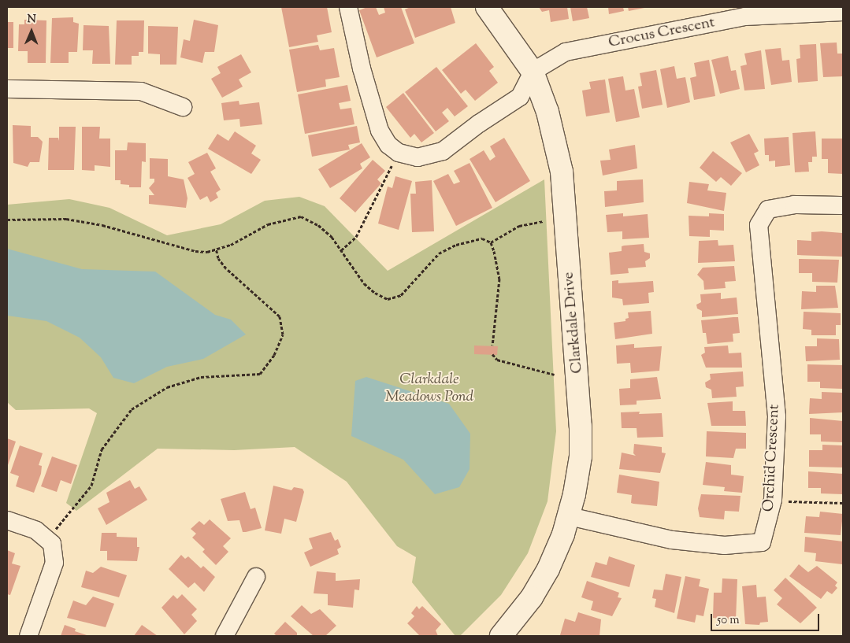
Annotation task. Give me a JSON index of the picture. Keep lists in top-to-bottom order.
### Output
{
  "streets": {
    "street": ["Crocus Crescent", "Clarkdale Drive", "Orchid Crescent"]
  },
  "crossings": [
    ["Crocus Crescent", "Clarkdale Drive"],
    ["Clarkdale Drive", "Orchid Crescent"]
  ],
  "parks": ["Clarkdale Meadows Pond"],
  "scale_bar": "50 m",
  "north": "top"
}
